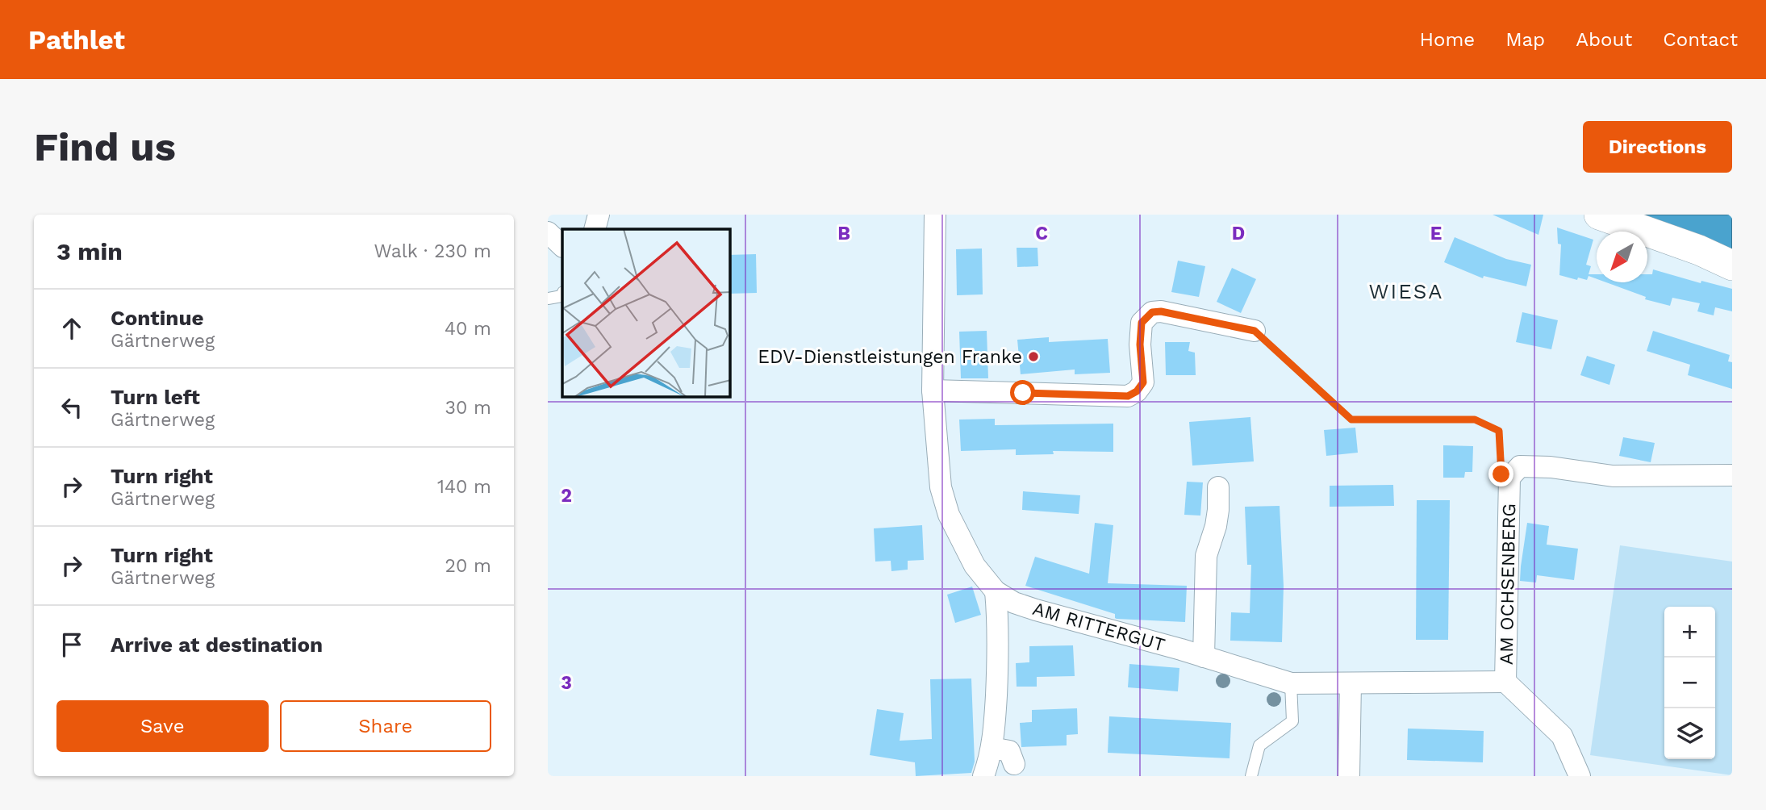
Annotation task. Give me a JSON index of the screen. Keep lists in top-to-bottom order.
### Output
{
  "streets": {
    "street": ["AM OCHSENBERG", "AM RITTERGUT"]
  },
  "crossings": [
    ["AM OCHSENBERG", "AM RITTERGUT"]
  ],
  "districts": ["WIESA"],
  "places": ["EDV-Dienstleistungen Franke"],
  "north": "bottom left",
  "page": {
    "header": "Pathlet",
    "nav": [
      "Home",
      "Map",
      "About",
      "Contact"
    ],
    "buttons": [
      "Directions",
      ["Save", "Share"]
    ],
    "title": "Find us",
    "heading": ["3 min", "Walk · 230 m"],
    "list": [
      ["Continue", "Gärtnerweg", "40 m"],
      ["Turn left", "Gärtnerweg", "30 m"],
      ["Turn right", "Gärtnerweg", "140 m"],
      ["Turn right", "Gärtnerweg", "20 m"],
      "Arrive at destination"
    ],
    "map_buttons": ["+", "−"]
  },
  "grid": {
    "columns": [
      "B",
      "C",
      "D",
      "E"
    ],
    "rows": ["2", "3"]
  }
}
